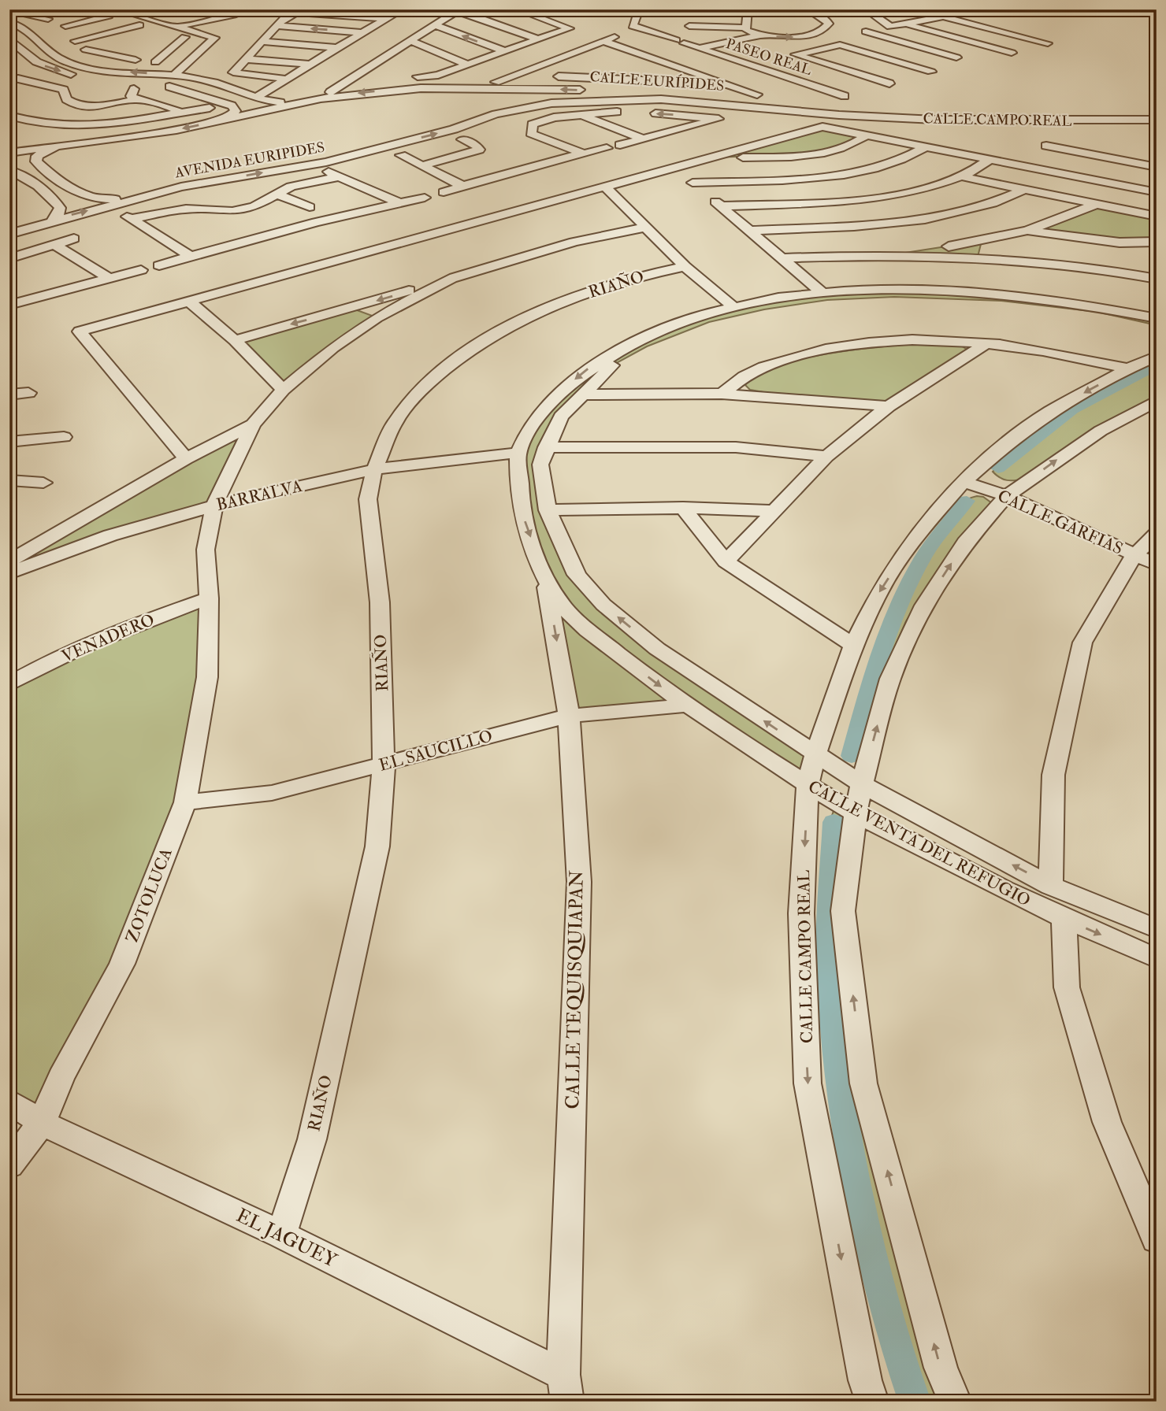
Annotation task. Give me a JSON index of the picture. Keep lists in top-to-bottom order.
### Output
{
  "streets": {
    "street": [
      "PASEO REAL",
      "CALLE EURÍPIDES",
      "CALLE CAMPO REAL",
      "AVENIDA EURIPIDES",
      "RIAÑO",
      "BARRALVA",
      "CALLE GARFIAS",
      "VENADERO",
      "EL SAUCILLO",
      "CALLE VENTA DEL REFUGIO",
      "ZOTOLUCA",
      "CALLE TEQUISQUIAPAN",
      "EL JAGUEY"
    ]
  },
  "crossings": [
    ["CALLE EURÍPIDES", "CALLE CAMPO REAL"],
    ["CALLE EURÍPIDES", "AVENIDA EURIPIDES"],
    ["CALLE CAMPO REAL", "CALLE GARFIAS"],
    ["CALLE CAMPO REAL", "CALLE VENTA DEL REFUGIO"],
    ["RIAÑO", "BARRALVA"],
    ["RIAÑO", "EL SAUCILLO"],
    ["RIAÑO", "EL JAGUEY"],
    ["BARRALVA", "CALLE VENTA DEL REFUGIO"],
    ["VENADERO", "ZOTOLUCA"],
    ["EL SAUCILLO", "CALLE VENTA DEL REFUGIO"],
    ["EL SAUCILLO", "ZOTOLUCA"],
    ["EL SAUCILLO", "CALLE TEQUISQUIAPAN"],
    ["CALLE VENTA DEL REFUGIO", "CALLE TEQUISQUIAPAN"],
    ["ZOTOLUCA", "EL JAGUEY"],
    ["CALLE TEQUISQUIAPAN", "EL JAGUEY"]
  ]
}
